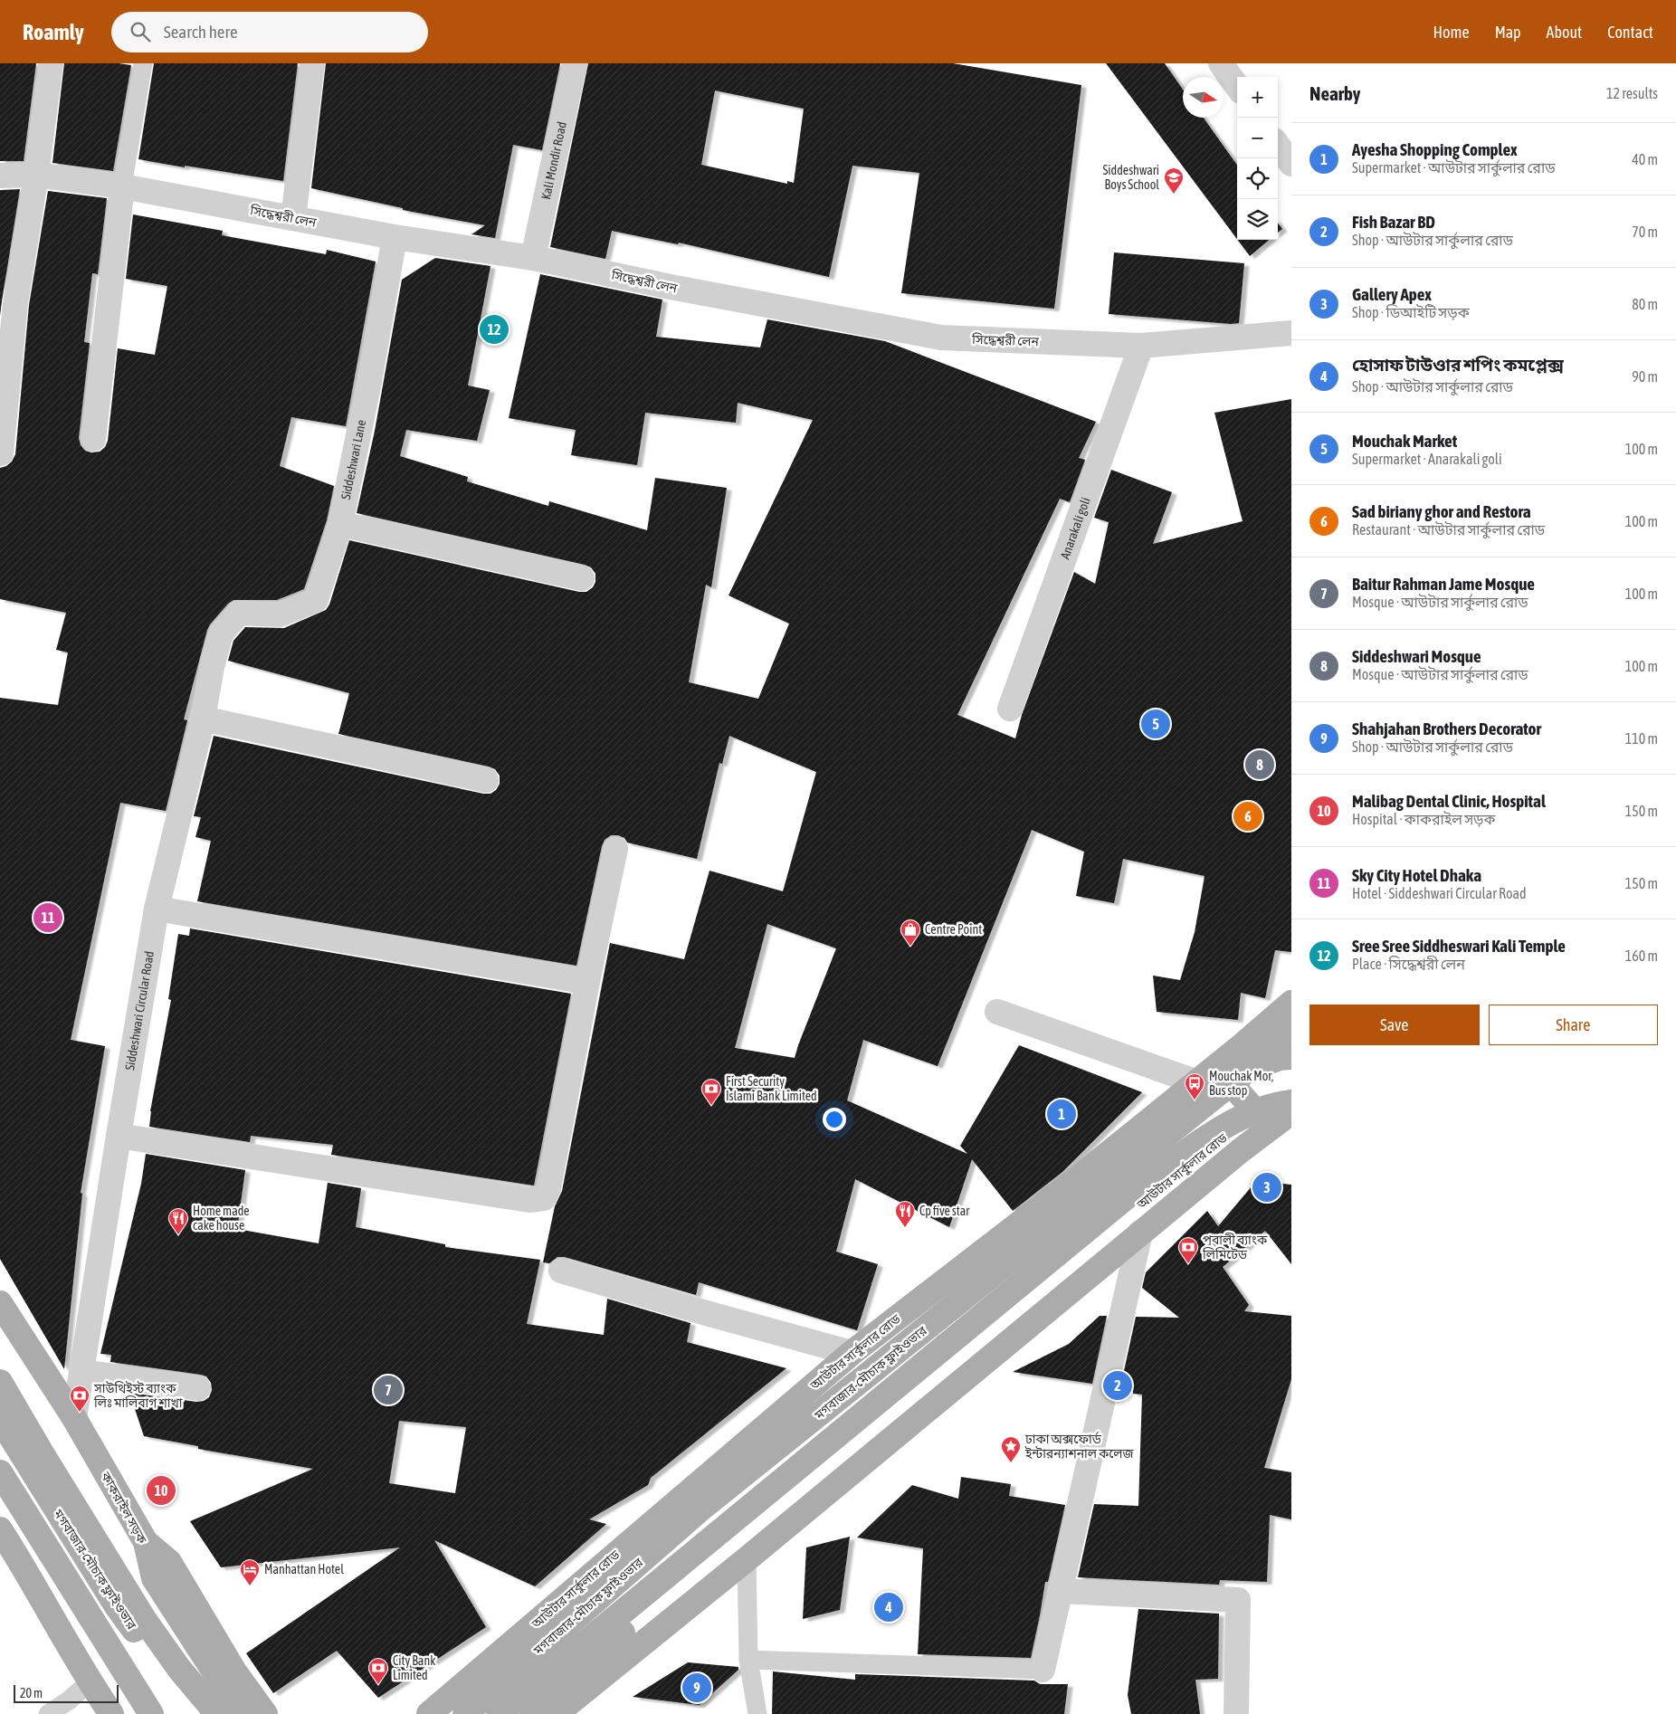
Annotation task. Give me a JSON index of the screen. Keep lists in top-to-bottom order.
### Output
{
  "streets": {
    "main road": ["আউটার সার্কুলার রোড", "মগবাজার-মৌচাক ফ্লাইওভার", "কাকরাইল সড়ক"],
    "street": [
      "Kali Mondir Road",
      "সিদ্ধেশ্বরী লেন",
      "Siddeshwari Lane",
      "Anarakali goli",
      "Siddeshwari Circular Road"
    ]
  },
  "crossings": [
    ["Kali Mondir Road", "সিদ্ধেশ্বরী লেন"],
    ["সিদ্ধেশ্বরী লেন", "Siddeshwari Lane"],
    ["সিদ্ধেশ্বরী লেন", "Anarakali goli"],
    ["Siddeshwari Lane", "Siddeshwari Circular Road"],
    ["Siddeshwari Circular Road", "কাকরাইল সড়ক"],
    ["আউটার সার্কুলার রোড", "মগবাজার-মৌচাক ফ্লাইওভার"]
  ],
  "places": {
    "school or university": ["Siddeshwari Boys School"],
    "shop": ["Centre Point"],
    "bus stop": ["Mouchak Mor, Bus stop"],
    "bank": [
      "First Security Islami Bank Limited",
      "পূবালী ব্যাংক লিমিটেড",
      "সাউথিইস্ট ব্যাংক লিঃ মালিবাগ শাখা",
      "City Bank Limited"
    ],
    "restaurant": ["Cp five star", "Home made cake house"],
    "place": ["ঢাকা অক্সফোর্ড ইন্টারন্যাশনাল কলেজ"],
    "hotel": ["Manhattan Hotel"]
  },
  "scale_bar": "20 m",
  "north": "right",
  "page": {
    "header": "Roamly",
    "search": "Search here",
    "nav": [
      "Home",
      "Map",
      "About",
      "Contact"
    ],
    "heading": ["Nearby", "12 results"],
    "map_buttons": ["+", "−"],
    "list": [
      {
        "mark": "1",
        "name": "Ayesha Shopping Complex",
        "note": "Supermarket · আউটার সার্কুলার রোড",
        "value": "40 m"
      },
      {
        "mark": "2",
        "name": "Fish Bazar BD",
        "note": "Shop · আউটার সার্কুলার রোড",
        "value": "70 m"
      },
      {
        "mark": "3",
        "name": "Gallery Apex",
        "note": "Shop · ডিআইটি সড়ক",
        "value": "80 m"
      },
      {
        "mark": "4",
        "name": "হোসাফ টাউওার শপিং কমপ্লেক্স",
        "note": "Shop · আউটার সার্কুলার রোড",
        "value": "90 m"
      },
      {
        "mark": "5",
        "name": "Mouchak Market",
        "note": "Supermarket · Anarakali goli",
        "value": "100 m"
      },
      {
        "mark": "6",
        "name": "Sad biriany ghor and Restora",
        "note": "Restaurant · আউটার সার্কুলার রোড",
        "value": "100 m"
      },
      {
        "mark": "7",
        "name": "Baitur Rahman Jame Mosque",
        "note": "Mosque · আউটার সার্কুলার রোড",
        "value": "100 m"
      },
      {
        "mark": "8",
        "name": "Siddeshwari Mosque",
        "note": "Mosque · আউটার সার্কুলার রোড",
        "value": "100 m"
      },
      {
        "mark": "9",
        "name": "Shahjahan Brothers Decorator",
        "note": "Shop · আউটার সার্কুলার রোড",
        "value": "110 m"
      },
      {
        "mark": "10",
        "name": "Malibag Dental Clinic, Hospital",
        "note": "Hospital · কাকরাইল সড়ক",
        "value": "150 m"
      },
      {
        "mark": "11",
        "name": "Sky City Hotel Dhaka",
        "note": "Hotel · Siddeshwari Circular Road",
        "value": "150 m"
      },
      {
        "mark": "12",
        "name": "Sree Sree Siddheswari Kali Temple",
        "note": "Place · সিদ্ধেশ্বরী লেন",
        "value": "160 m"
      }
    ],
    "pins": [
      "12",
      "5",
      "8",
      "6",
      "11",
      "1",
      "3",
      "2",
      "7",
      "10",
      "4",
      "9"
    ],
    "buttons": ["Save", "Share"],
    "scale": "20 m"
  }
}
